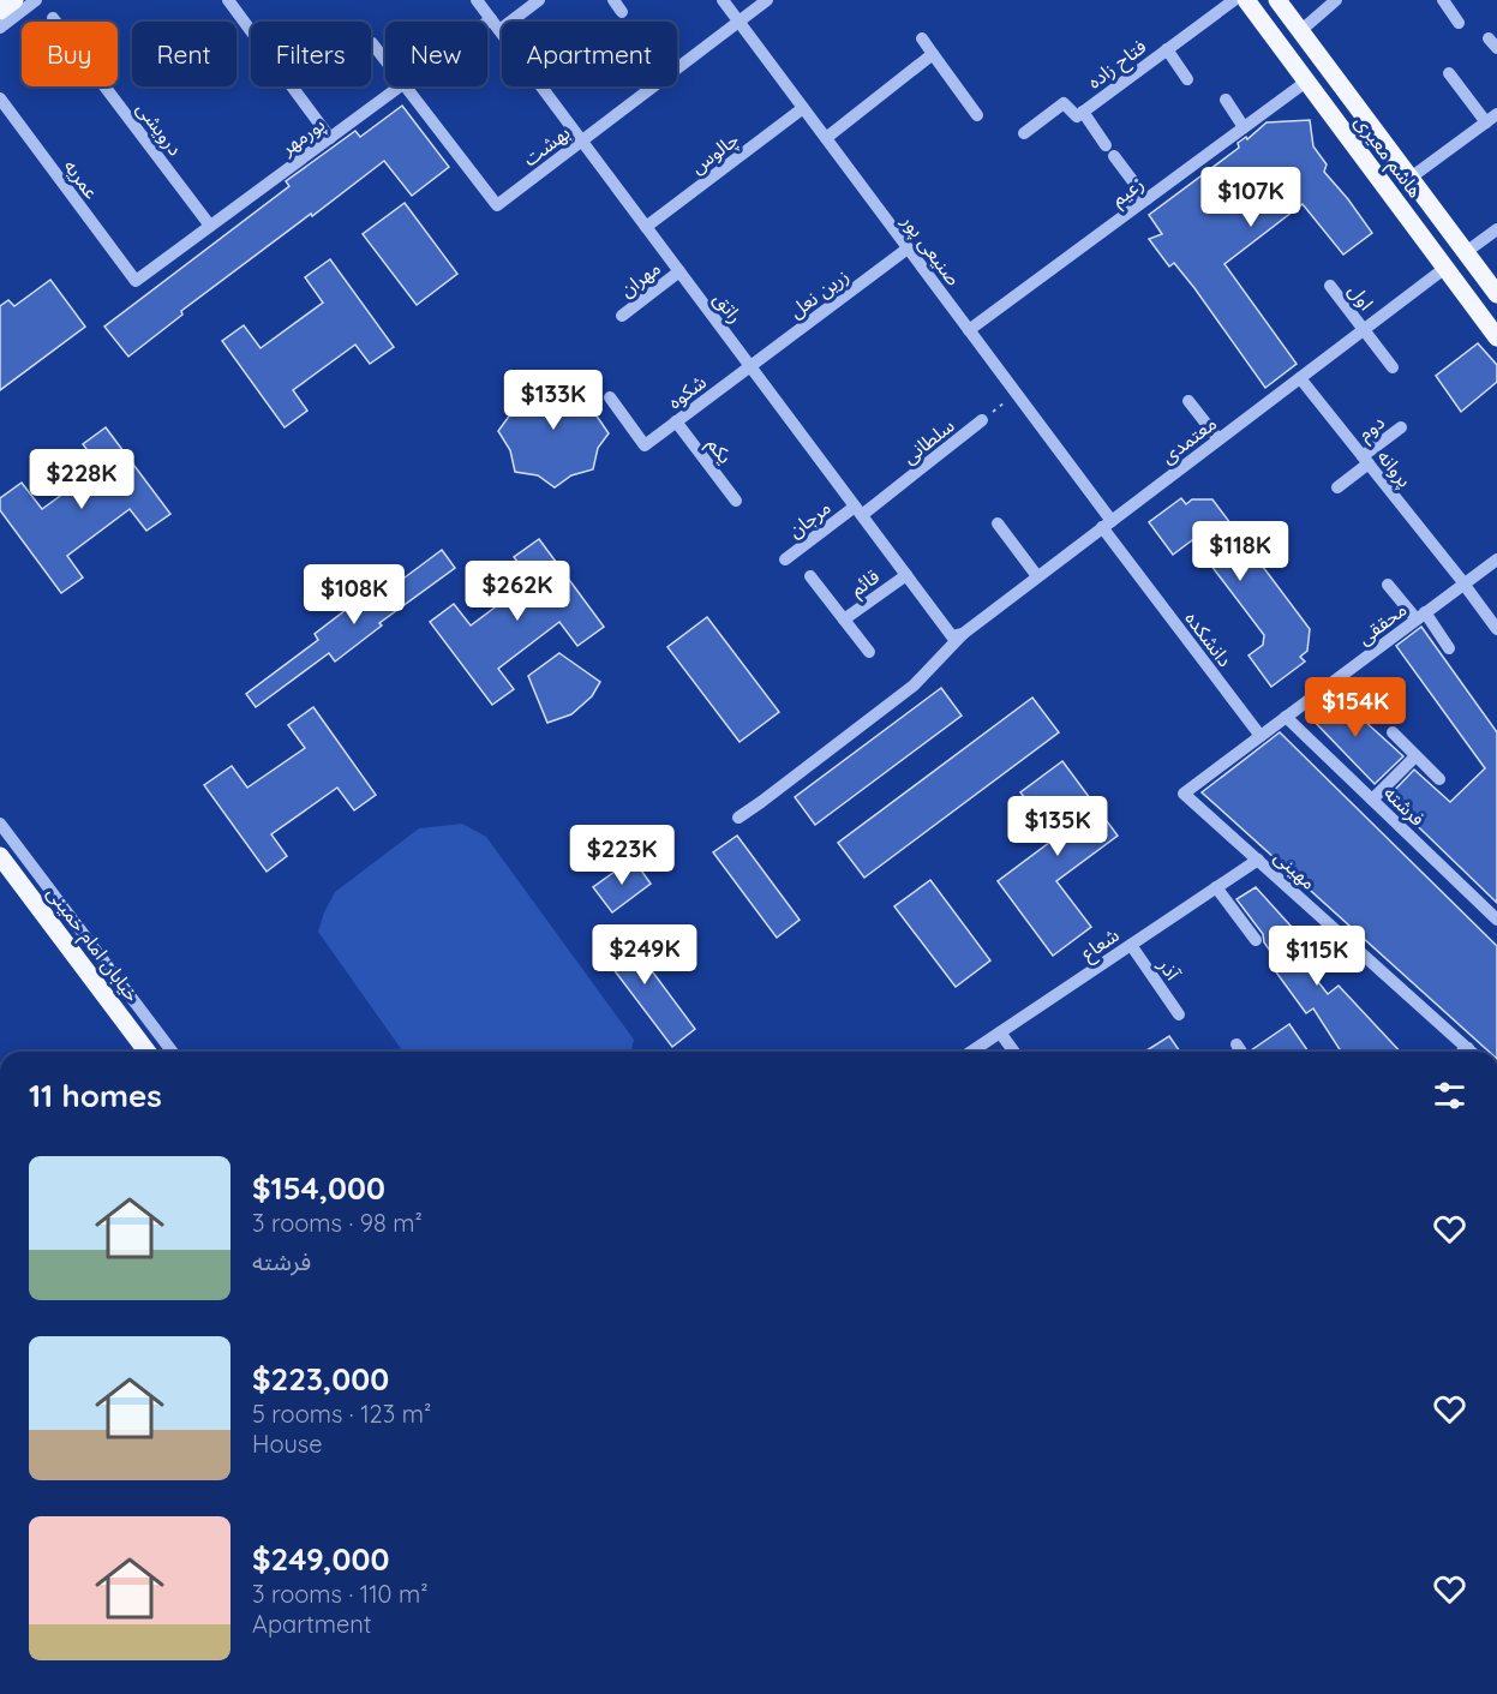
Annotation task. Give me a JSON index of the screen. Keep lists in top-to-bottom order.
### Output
{
  "streets": {
    "main road": ["هاشم معیری", "خیابان امام خمینی"],
    "street": [
      "فتاح زاده",
      "درویشی",
      "پورمهر",
      "بهشت",
      "چالوس",
      "عمریه",
      "زعیم",
      "صنیعی پور",
      "مهران",
      "زرین نعل",
      "اول",
      "راتق",
      "شکوه",
      "دوم",
      "معتمدی",
      "سلطانی",
      "یکم",
      "پروانه",
      "مرجان",
      "قائم",
      "محققی",
      "دانشکده",
      "فرشته",
      "مهینی",
      "شعاع",
      "آذر"
    ]
  },
  "crossings": [
    ["درویشی", "پورمهر"],
    ["پورمهر", "عمریه"],
    ["پورمهر", "راتق"],
    ["بهشت", "صنیعی پور"],
    ["بهشت", "راتق"],
    ["چالوس", "صنیعی پور"],
    ["چالوس", "راتق"],
    ["هاشم معیری", "زعیم"],
    ["هاشم معیری", "معتمدی"],
    ["زعیم", "صنیعی پور"],
    ["صنیعی پور", "زرین نعل"],
    ["صنیعی پور", "معتمدی"],
    ["صنیعی پور", "سلطانی"],
    ["صنیعی پور", "دانشکده"],
    ["مهران", "راتق"],
    ["زرین نعل", "راتق"],
    ["زرین نعل", "شکوه"],
    ["اول", "معتمدی"],
    ["راتق", "شکوه"],
    ["راتق", "معتمدی"],
    ["راتق", "سلطانی"],
    ["راتق", "مرجان"],
    ["راتق", "قائم"],
    ["شکوه", "یکم"],
    ["دوم", "پروانه"],
    ["معتمدی", "پروانه"],
    ["معتمدی", "دانشکده"],
    ["سلطانی", "مرجان"],
    ["پروانه", "محققی"],
    ["محققی", "دانشکده"],
    ["محققی", "فرشته"],
    ["محققی", "مهینی"],
    ["مهینی", "شعاع"],
    ["شعاع", "آذر"]
  ],
  "page": {
    "chip": [
      "Buy",
      "Rent",
      "Filters",
      "New",
      "Apartment"
    ],
    "price": [
      "$107K",
      "$133K",
      "$228K",
      "$118K",
      "$262K",
      "$108K",
      "$154K",
      "$135K",
      "$223K",
      "$249K",
      "$115K"
    ],
    "heading": "11 homes",
    "list": [
      {
        "name": "$154,000",
        "note": "3 rooms · 98 m² · فرشته"
      },
      {
        "name": "$223,000",
        "note": "5 rooms · 123 m² · House"
      },
      {
        "name": "$249,000",
        "note": "3 rooms · 110 m² · Apartment"
      }
    ]
  }
}
